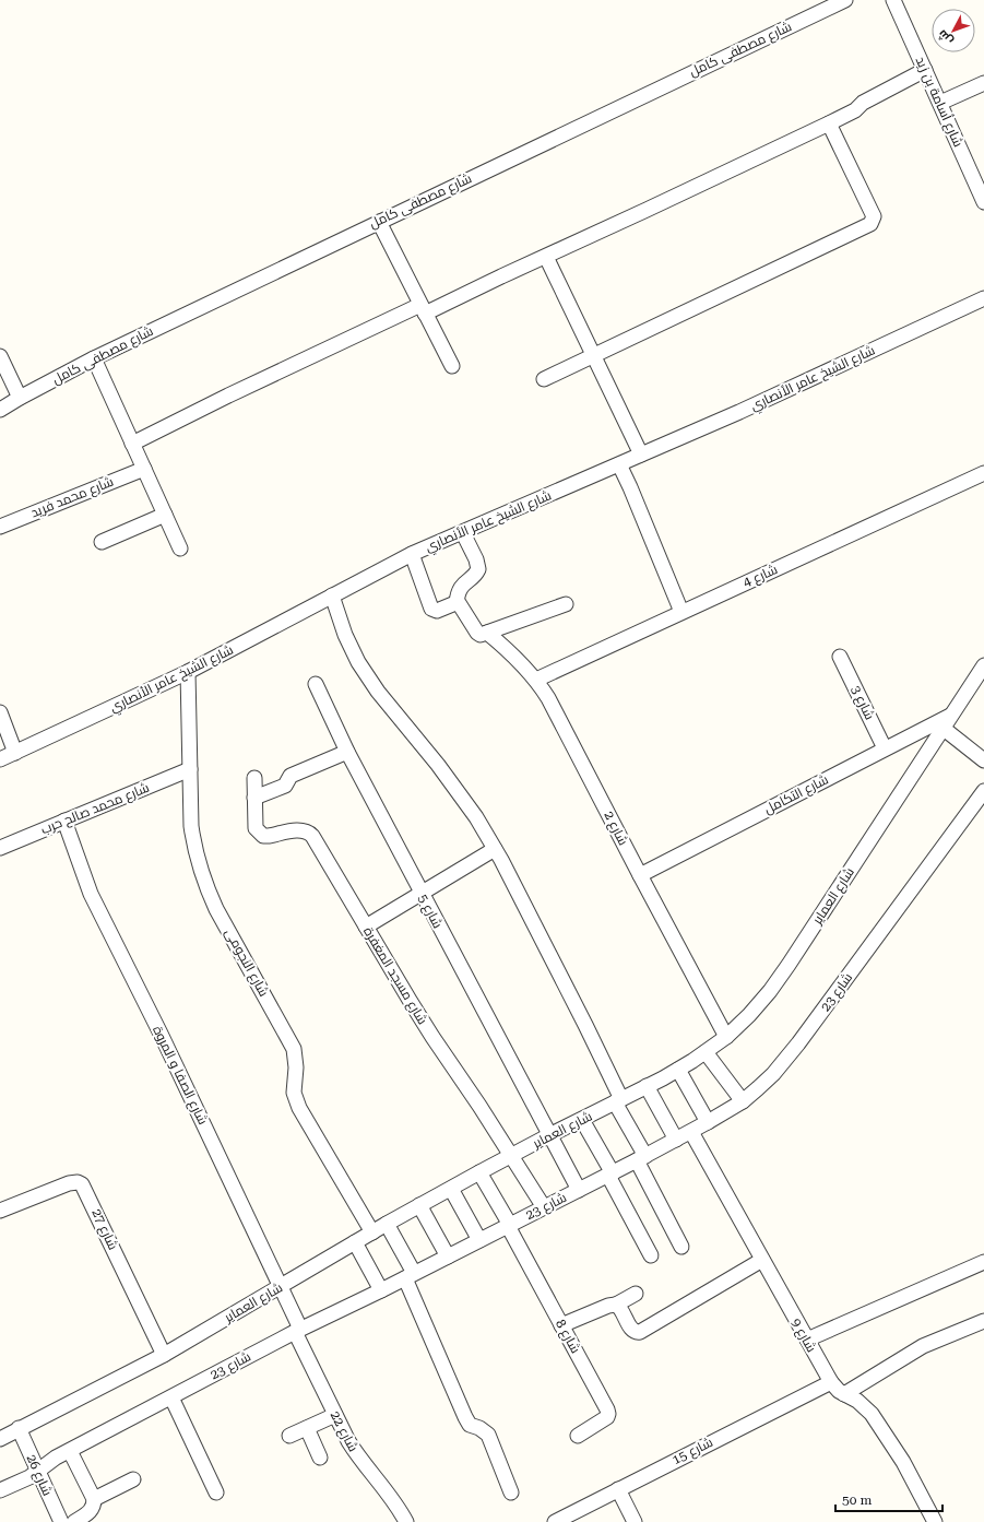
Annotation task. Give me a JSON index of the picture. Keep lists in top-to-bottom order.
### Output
{
  "streets": {
    "street": [
      "شارع مصطفى كامل",
      "شارع أسامة بن زيد",
      "شارع الشيخ عامر الأنصاري",
      "شارع محمد فريد",
      "شارع 4",
      "شارع 3",
      "شارع التكامل",
      "شارع محمد صالح حرب",
      "شارع 2",
      "شارع العماير",
      "شارع 5",
      "شارع النجومى",
      "شارع مسجد المغفرة",
      "شارع 23",
      "شارع الصفا و المروة",
      "شارع 27",
      "شارع 9",
      "شارع 8",
      "شارع 22",
      "شارع 15",
      "شارع 26"
    ]
  },
  "crossings": [
    ["شارع الشيخ عامر الأنصاري", "شارع النجومى"],
    ["شارع 4", "شارع 2"],
    ["شارع 3", "شارع التكامل"],
    ["شارع التكامل", "شارع 2"],
    ["شارع التكامل", "شارع العماير"],
    ["شارع محمد صالح حرب", "شارع النجومى"],
    ["شارع محمد صالح حرب", "شارع الصفا و المروة"],
    ["شارع 2", "شارع العماير"],
    ["شارع العماير", "شارع 5"],
    ["شارع العماير", "شارع النجومى"],
    ["شارع العماير", "شارع مسجد المغفرة"],
    ["شارع العماير", "شارع الصفا و المروة"],
    ["شارع العماير", "شارع 27"],
    ["شارع العماير", "شارع 8"],
    ["شارع العماير", "شارع 26"],
    ["شارع 5", "شارع 23"],
    ["شارع مسجد المغفرة", "شارع 23"],
    ["شارع 23", "شارع الصفا و المروة"],
    ["شارع 23", "شارع 9"],
    ["شارع 23", "شارع 8"],
    ["شارع 23", "شارع 22"],
    ["شارع 23", "شارع 26"],
    ["شارع الصفا و المروة", "شارع 22"],
    ["شارع 9", "شارع 15"]
  ],
  "scale_bar": "50 m",
  "north": "bottom left"
}
